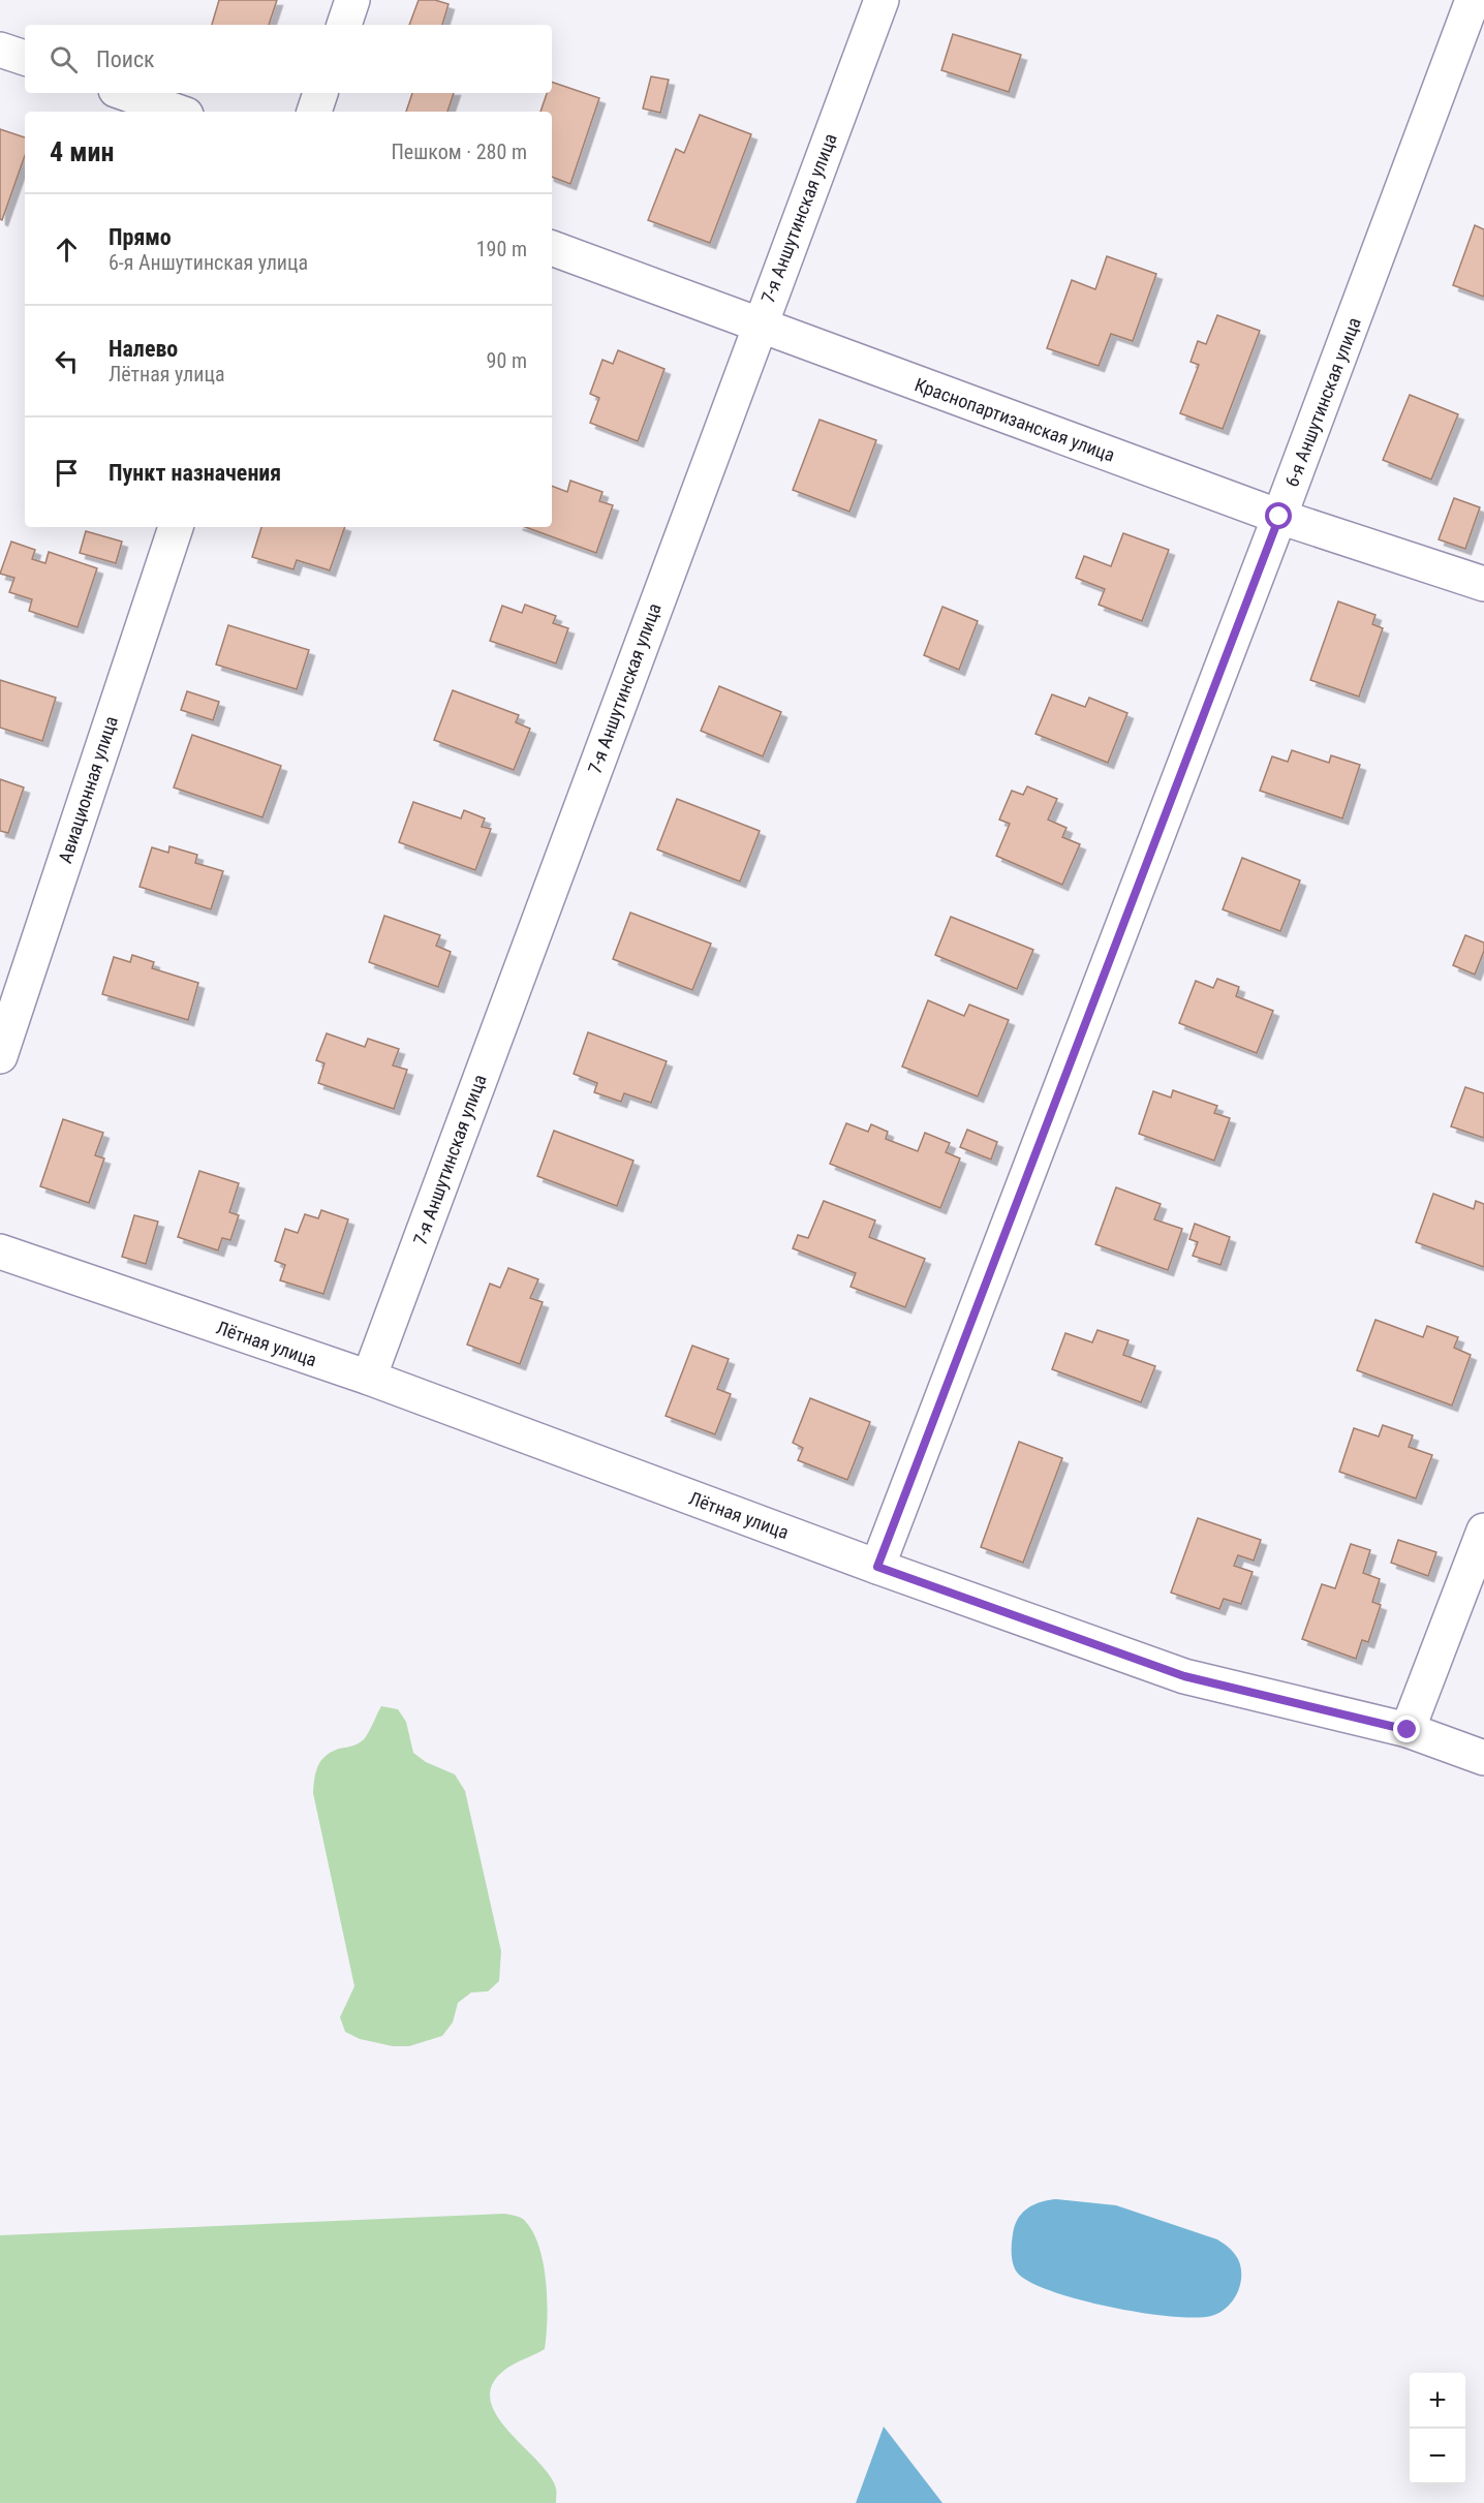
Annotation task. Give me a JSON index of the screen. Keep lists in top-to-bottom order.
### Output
{
  "streets": {
    "street": [
      "7-я Аншутинская улица",
      "6-я Аншутинская улица",
      "Краснопартизанская улица",
      "Авиационная улица",
      "Лётная улица"
    ]
  },
  "crossings": [
    ["7-я Аншутинская улица", "Краснопартизанская улица"],
    ["7-я Аншутинская улица", "Лётная улица"],
    ["6-я Аншутинская улица", "Краснопартизанская улица"],
    ["6-я Аншутинская улица", "Лётная улица"]
  ],
  "page": {
    "search": "Поиск",
    "heading": ["4 мин", "Пешком · 280 m"],
    "list": [
      ["Прямо", "6-я Аншутинская улица", "190 m"],
      ["Налево", "Лётная улица", "90 m"],
      "Пункт назначения"
    ],
    "map_buttons": ["+", "−"]
  }
}
